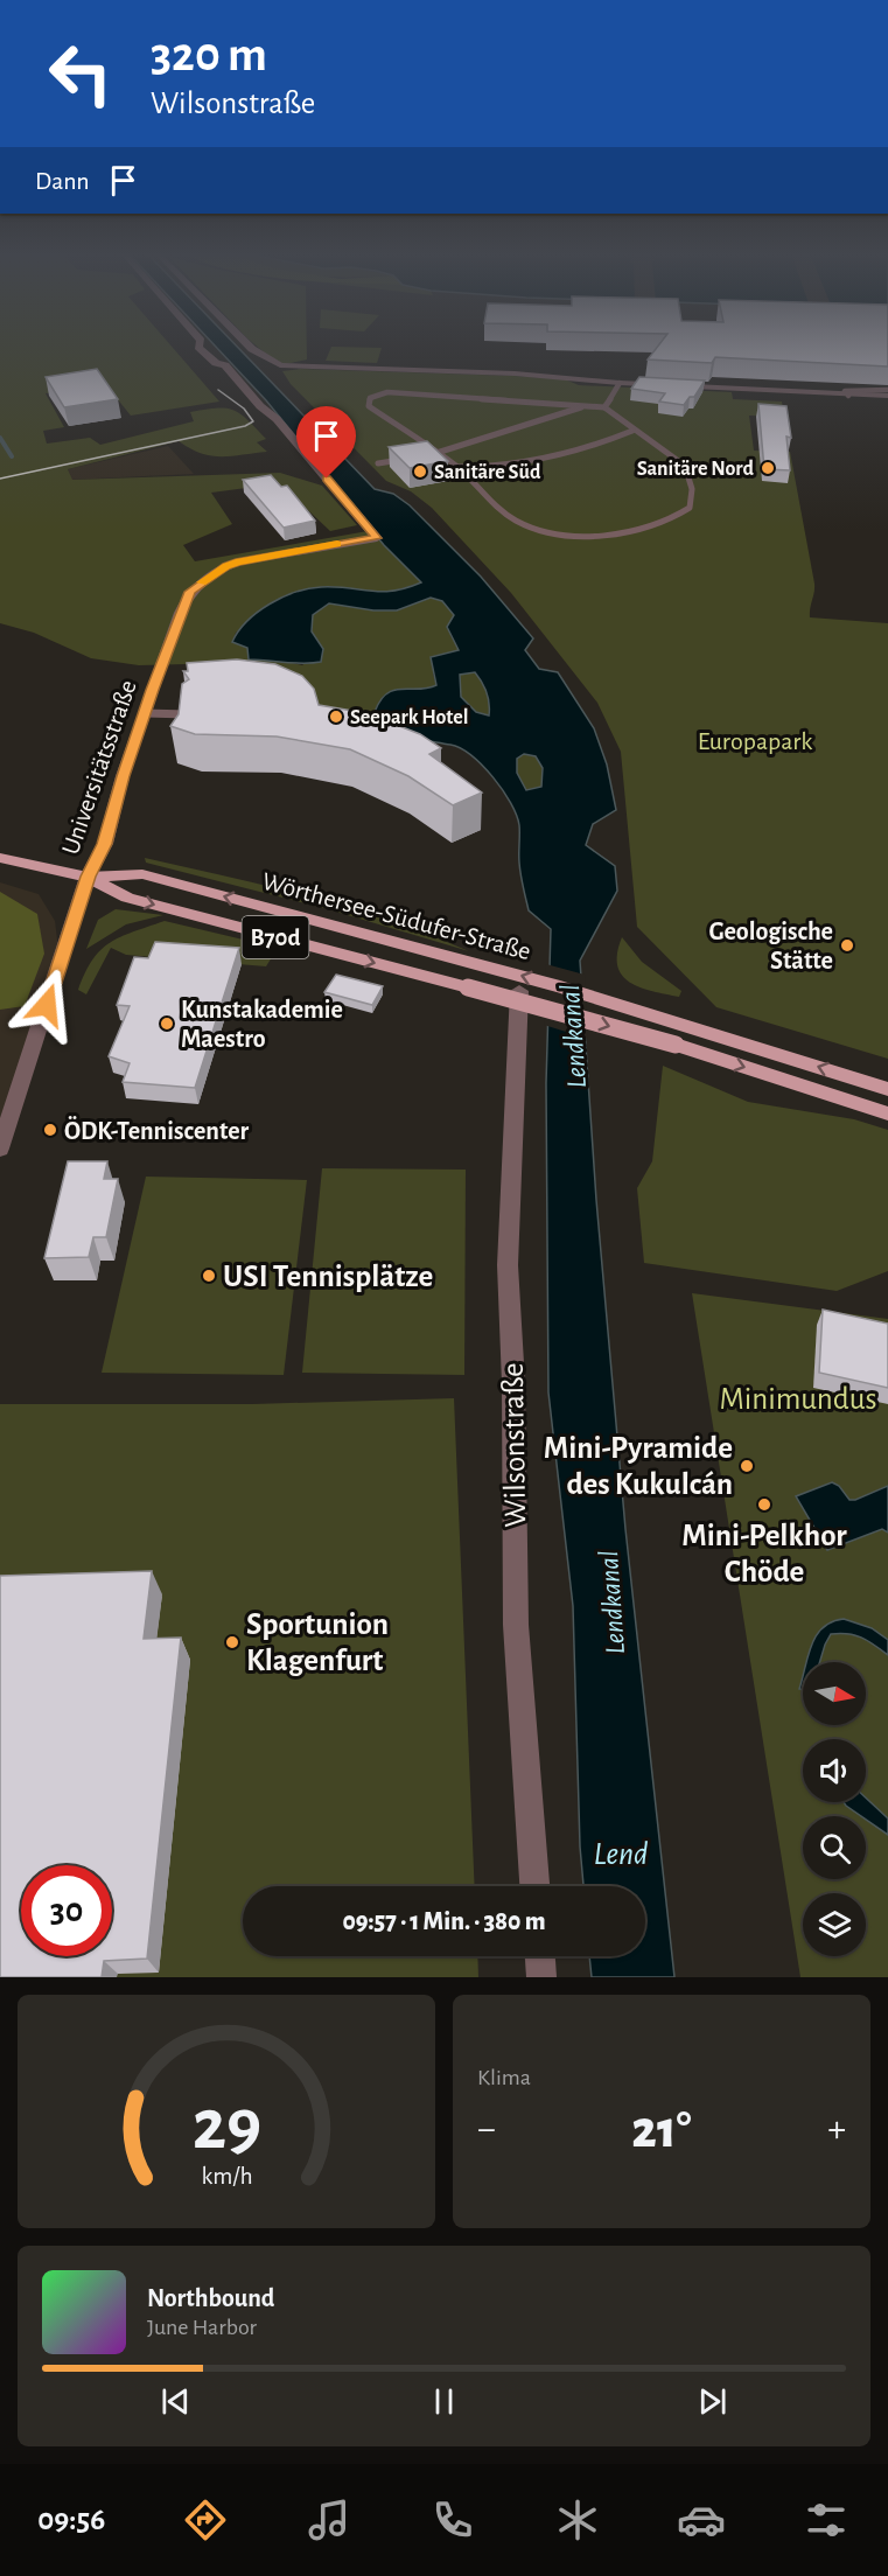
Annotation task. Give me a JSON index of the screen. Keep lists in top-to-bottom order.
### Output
{
  "streets": {
    "main road": ["Wörthersee-Südufer-Straße", "B70d"],
    "street": ["Universitätsstraße", "Wilsonstraße"]
  },
  "crossings": [
    ["Universitätsstraße", "Wörthersee-Südufer-Straße"]
  ],
  "water": ["Lendkanal", "Lend"],
  "parks": ["Europapark", "Minimundus"],
  "places": [
    "Sanitäre Nord",
    "Sanitäre Süd",
    "Seepark Hotel",
    "Geologische Stätte",
    "Kunstakademie Maestro",
    "ÖDK-Tenniscenter",
    "USI Tennisplätze",
    "Mini-Pyramide des Kukulcán",
    "Mini-Pelkhor Chöde",
    "Sportunion Klagenfurt"
  ],
  "north": "right",
  "page": {
    "turn": ["320 m", "Wilsonstraße"],
    "then": "Dann",
    "limit": "30",
    "trip": "09:57 · 1 Min. · 380 m",
    "tile": "Klima",
    "heat": ["−", "21°", "+"],
    "song": ["Northbound", "June Harbor"],
    "tabs": "09:56",
    "gauge": ["29", "km/h"]
  }
}
